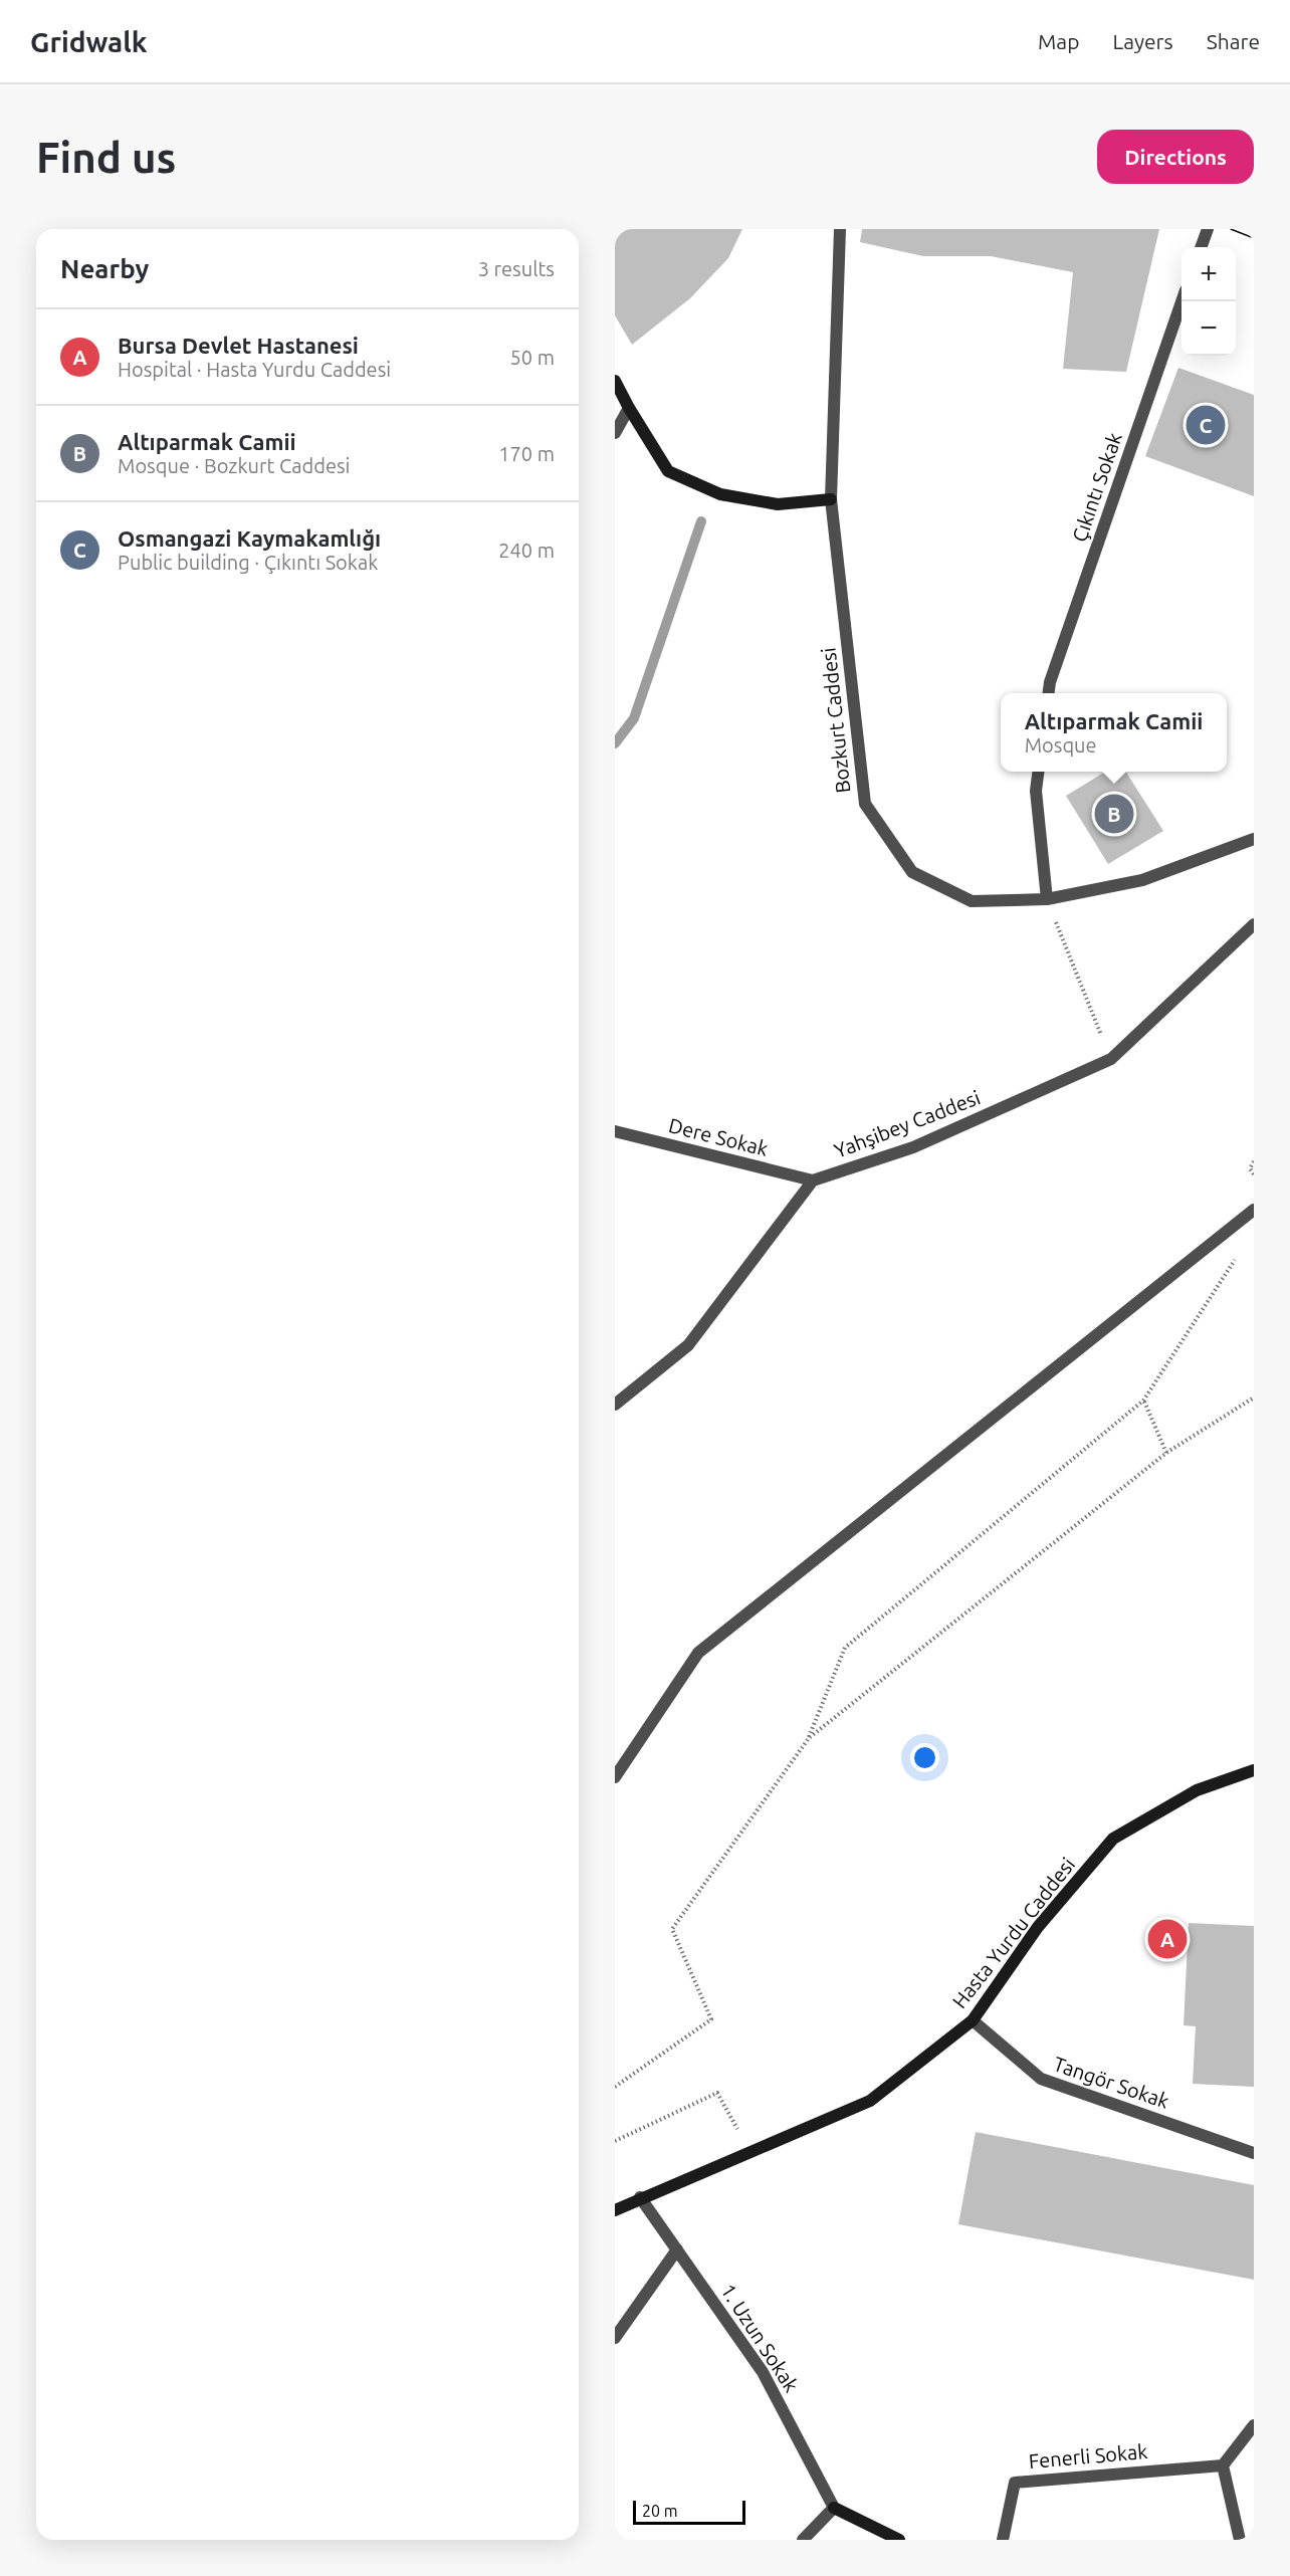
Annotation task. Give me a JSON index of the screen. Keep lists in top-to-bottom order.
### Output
{
  "streets": {
    "main road": ["Hasta Yurdu Caddesi"],
    "street": [
      "Çıkıntı Sokak",
      "Bozkurt Caddesi",
      "Yahşibey Caddesi",
      "Dere Sokak",
      "Tangör Sokak",
      "1. Uzun Sokak",
      "Fenerli Sokak"
    ]
  },
  "crossings": [
    ["Yahşibey Caddesi", "Dere Sokak"],
    ["Hasta Yurdu Caddesi", "Tangör Sokak"],
    ["Hasta Yurdu Caddesi", "1. Uzun Sokak"]
  ],
  "scale_bar": "20 m",
  "page": {
    "header": "Gridwalk",
    "nav": ["Map", "Layers", "Share"],
    "buttons": "Directions",
    "title": "Find us",
    "heading": ["Nearby", "3 results"],
    "map_buttons": ["+", "−"],
    "list": [
      {
        "mark": "A",
        "name": "Bursa Devlet Hastanesi",
        "note": "Hospital · Hasta Yurdu Caddesi",
        "value": "50 m"
      },
      {
        "mark": "B",
        "name": "Altıparmak Camii",
        "note": "Mosque · Bozkurt Caddesi",
        "value": "170 m"
      },
      {
        "mark": "C",
        "name": "Osmangazi Kaymakamlığı",
        "note": "Public building · Çıkıntı Sokak",
        "value": "240 m"
      }
    ],
    "pins": ["C", "B", "A"],
    "popup": ["Altıparmak Camii", "Mosque"],
    "scale": "20 m"
  }
}
